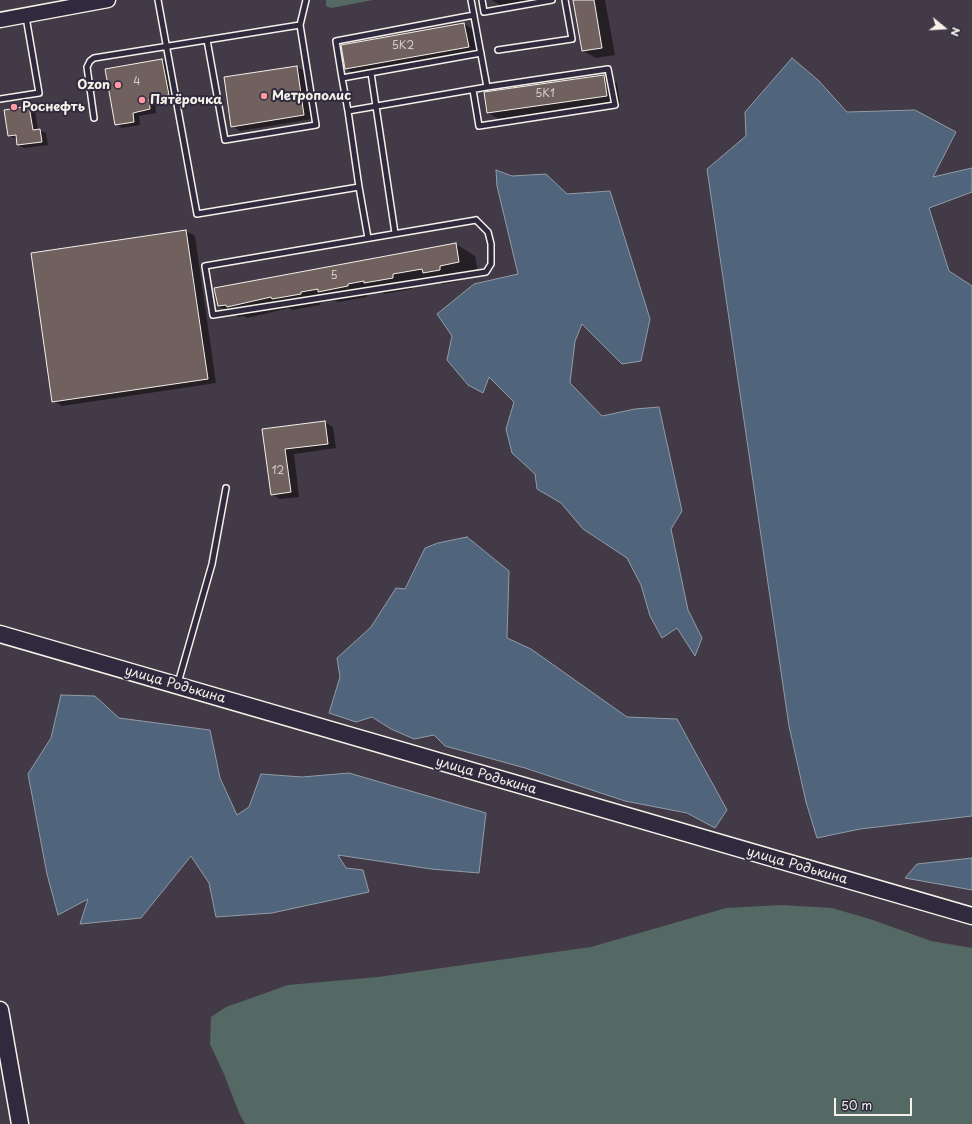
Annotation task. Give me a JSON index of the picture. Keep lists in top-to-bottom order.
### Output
{
  "streets": {
    "main road": ["улица Родькина"]
  },
  "places": [
    "Ozon",
    "Метрополис",
    "Пятёрочка",
    "Роснефть"
  ],
  "house_numbers": [
    "5К2",
    "4",
    "5К1",
    "5",
    "12"
  ],
  "scale_bar": "50 m",
  "north": "right"
}
